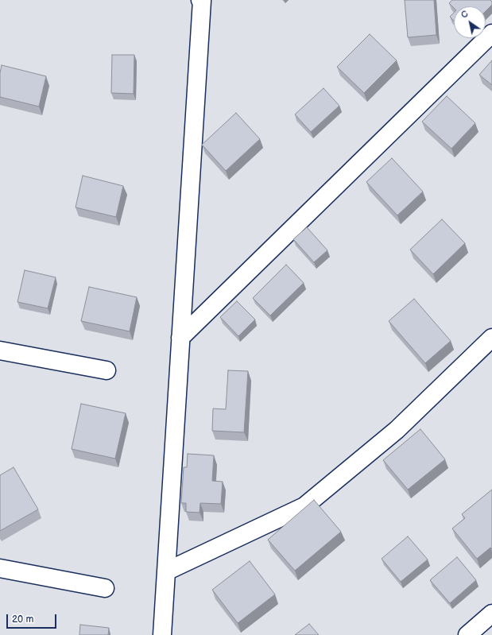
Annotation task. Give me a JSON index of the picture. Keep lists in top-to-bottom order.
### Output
{
  "scale_bar": "20 m",
  "north": "top left"
}
